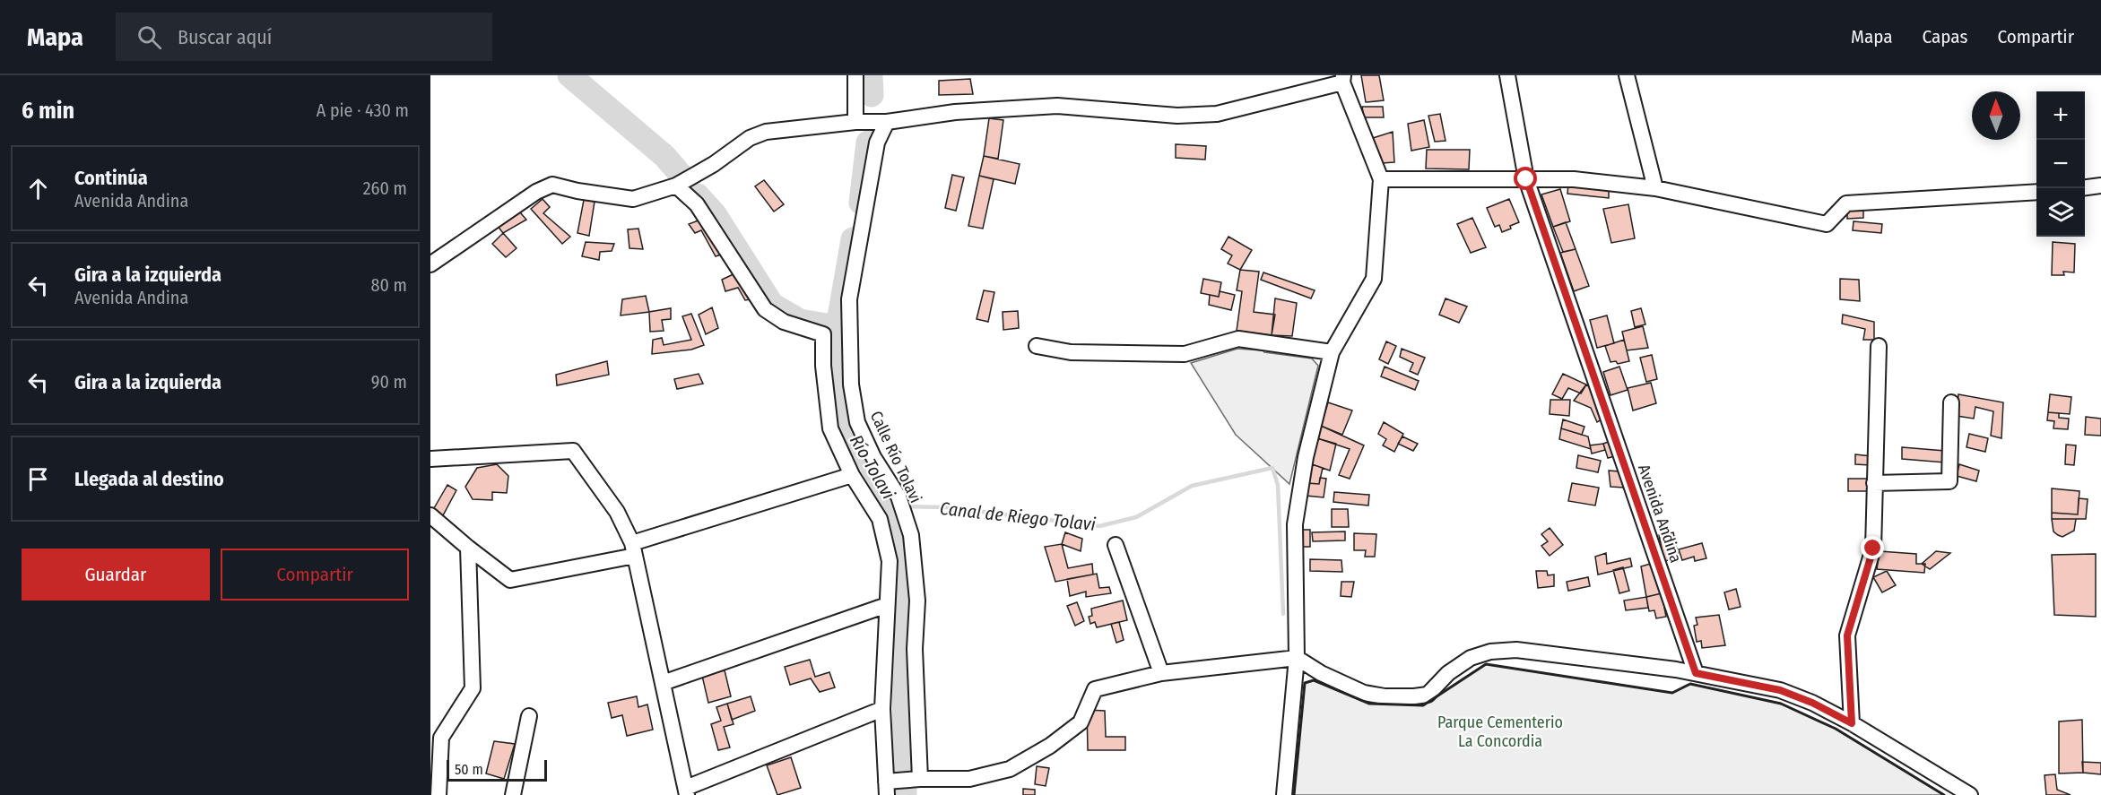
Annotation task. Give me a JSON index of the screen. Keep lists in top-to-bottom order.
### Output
{
  "streets": {
    "street": ["Calle Río Tolavi", "Avenida Andina"]
  },
  "water": ["Río Tolavi", "Canal de Riego Tolavi"],
  "parks": ["Parque Cementerio La Concordia"],
  "scale_bar": "50 m",
  "north": "top",
  "page": {
    "header": "Mapa",
    "search": "Buscar aquí",
    "nav": ["Mapa", "Capas", "Compartir"],
    "heading": ["6 min", "A pie · 430 m"],
    "map_buttons": ["+", "−"],
    "list": [
      ["Continúa", "Avenida Andina", "260 m"],
      ["Gira a la izquierda", "Avenida Andina", "80 m"],
      ["Gira a la izquierda", "90 m"],
      "Llegada al destino"
    ],
    "buttons": ["Guardar", "Compartir"],
    "scale": "50 m"
  }
}
